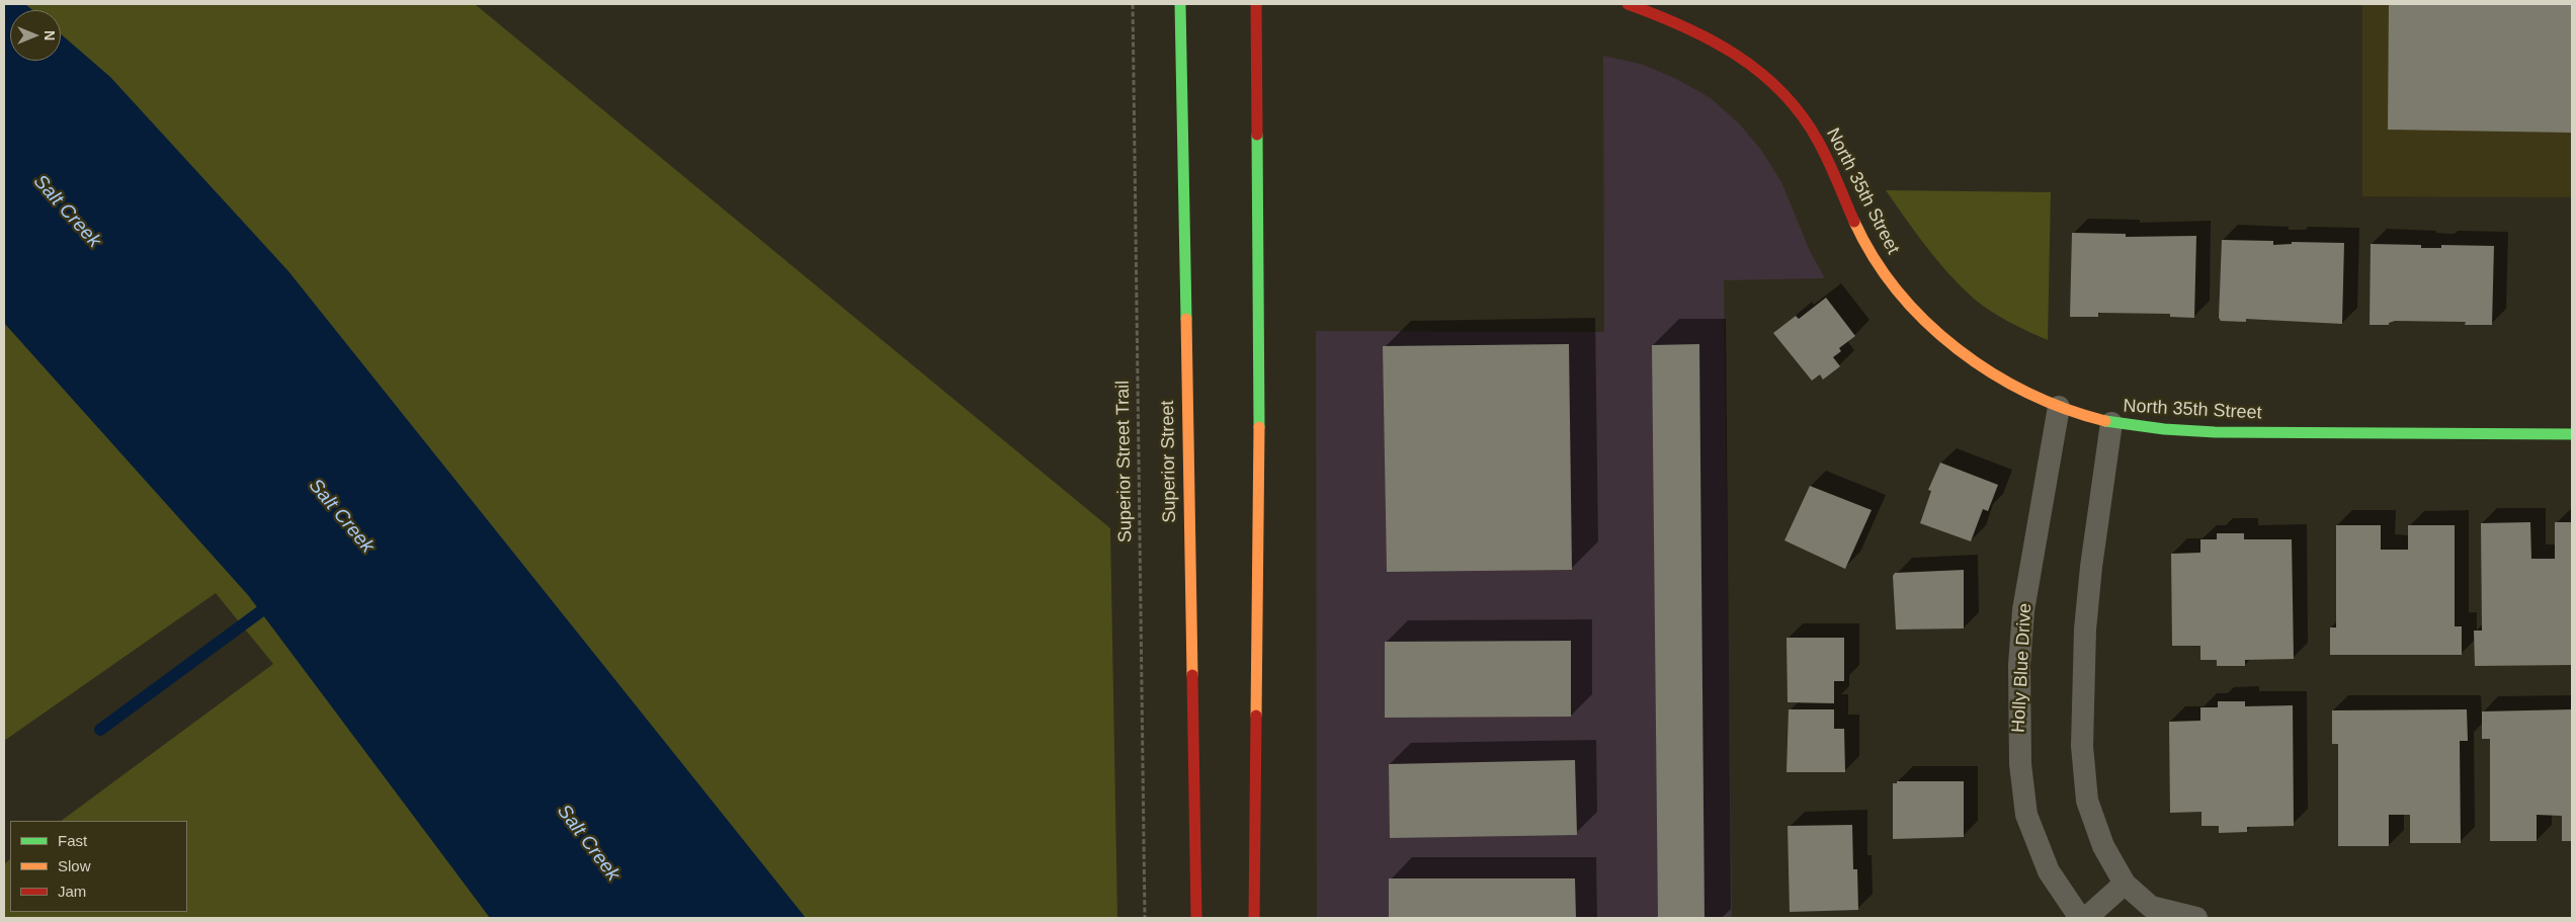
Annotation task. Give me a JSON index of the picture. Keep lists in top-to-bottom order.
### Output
{
  "streets": {
    "main road": ["North 35th Street", "Superior Street"],
    "lane": ["Holly Blue Drive"],
    "path": ["Superior Street Trail"]
  },
  "crossings": [
    ["North 35th Street", "Holly Blue Drive"]
  ],
  "water": ["Salt Creek"],
  "legend": ["Fast", "Slow", "Jam"],
  "north": "right"
}
